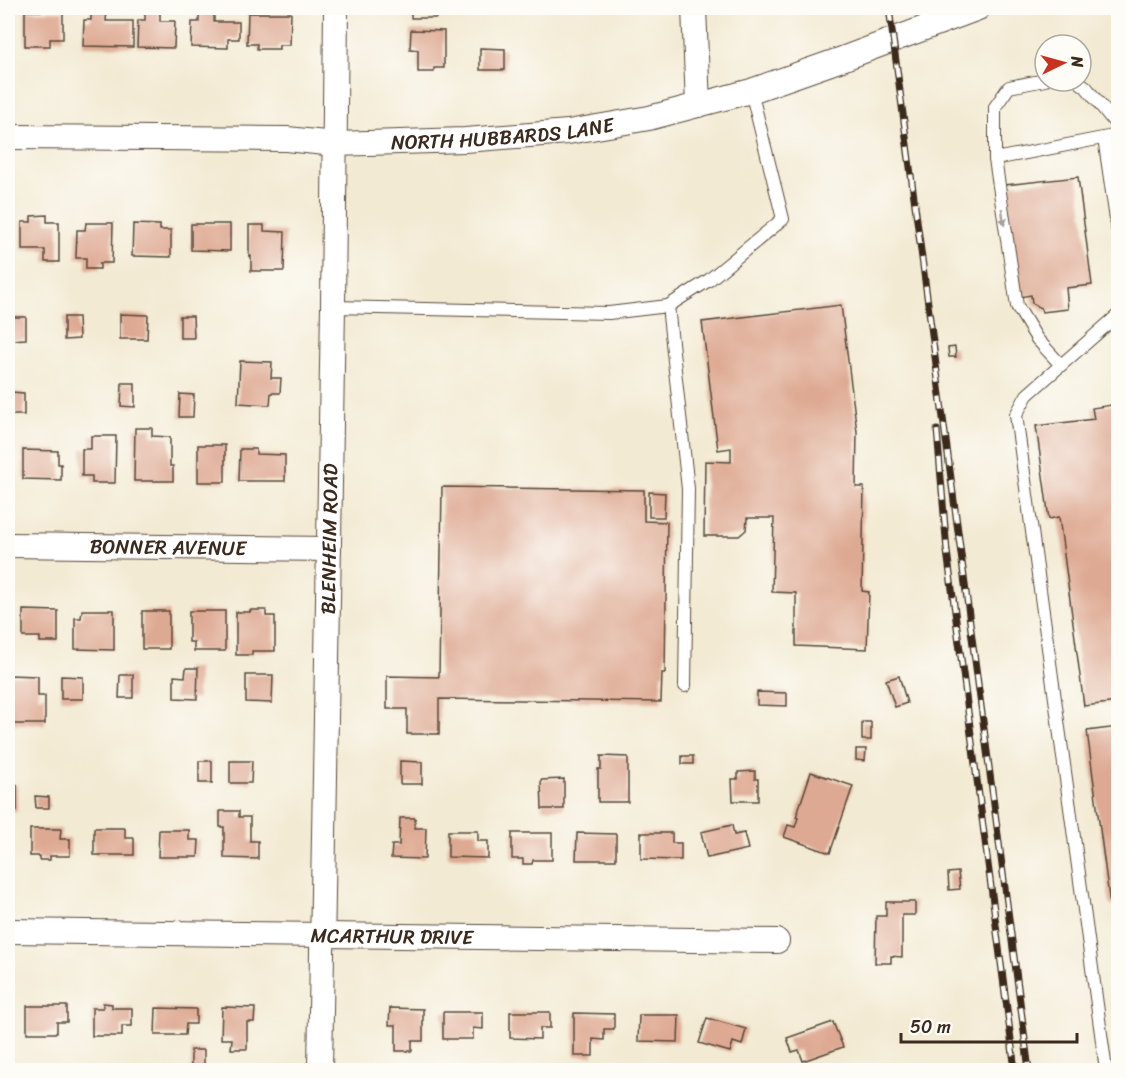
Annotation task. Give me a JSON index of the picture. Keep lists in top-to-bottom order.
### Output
{
  "streets": {
    "street": [
      "NORTH HUBBARDS LANE",
      "BLENHEIM ROAD",
      "BONNER AVENUE",
      "MCARTHUR DRIVE"
    ]
  },
  "crossings": [
    ["NORTH HUBBARDS LANE", "BLENHEIM ROAD"],
    ["BLENHEIM ROAD", "BONNER AVENUE"],
    ["BLENHEIM ROAD", "MCARTHUR DRIVE"]
  ],
  "scale_bar": "50 m",
  "north": "right"
}
